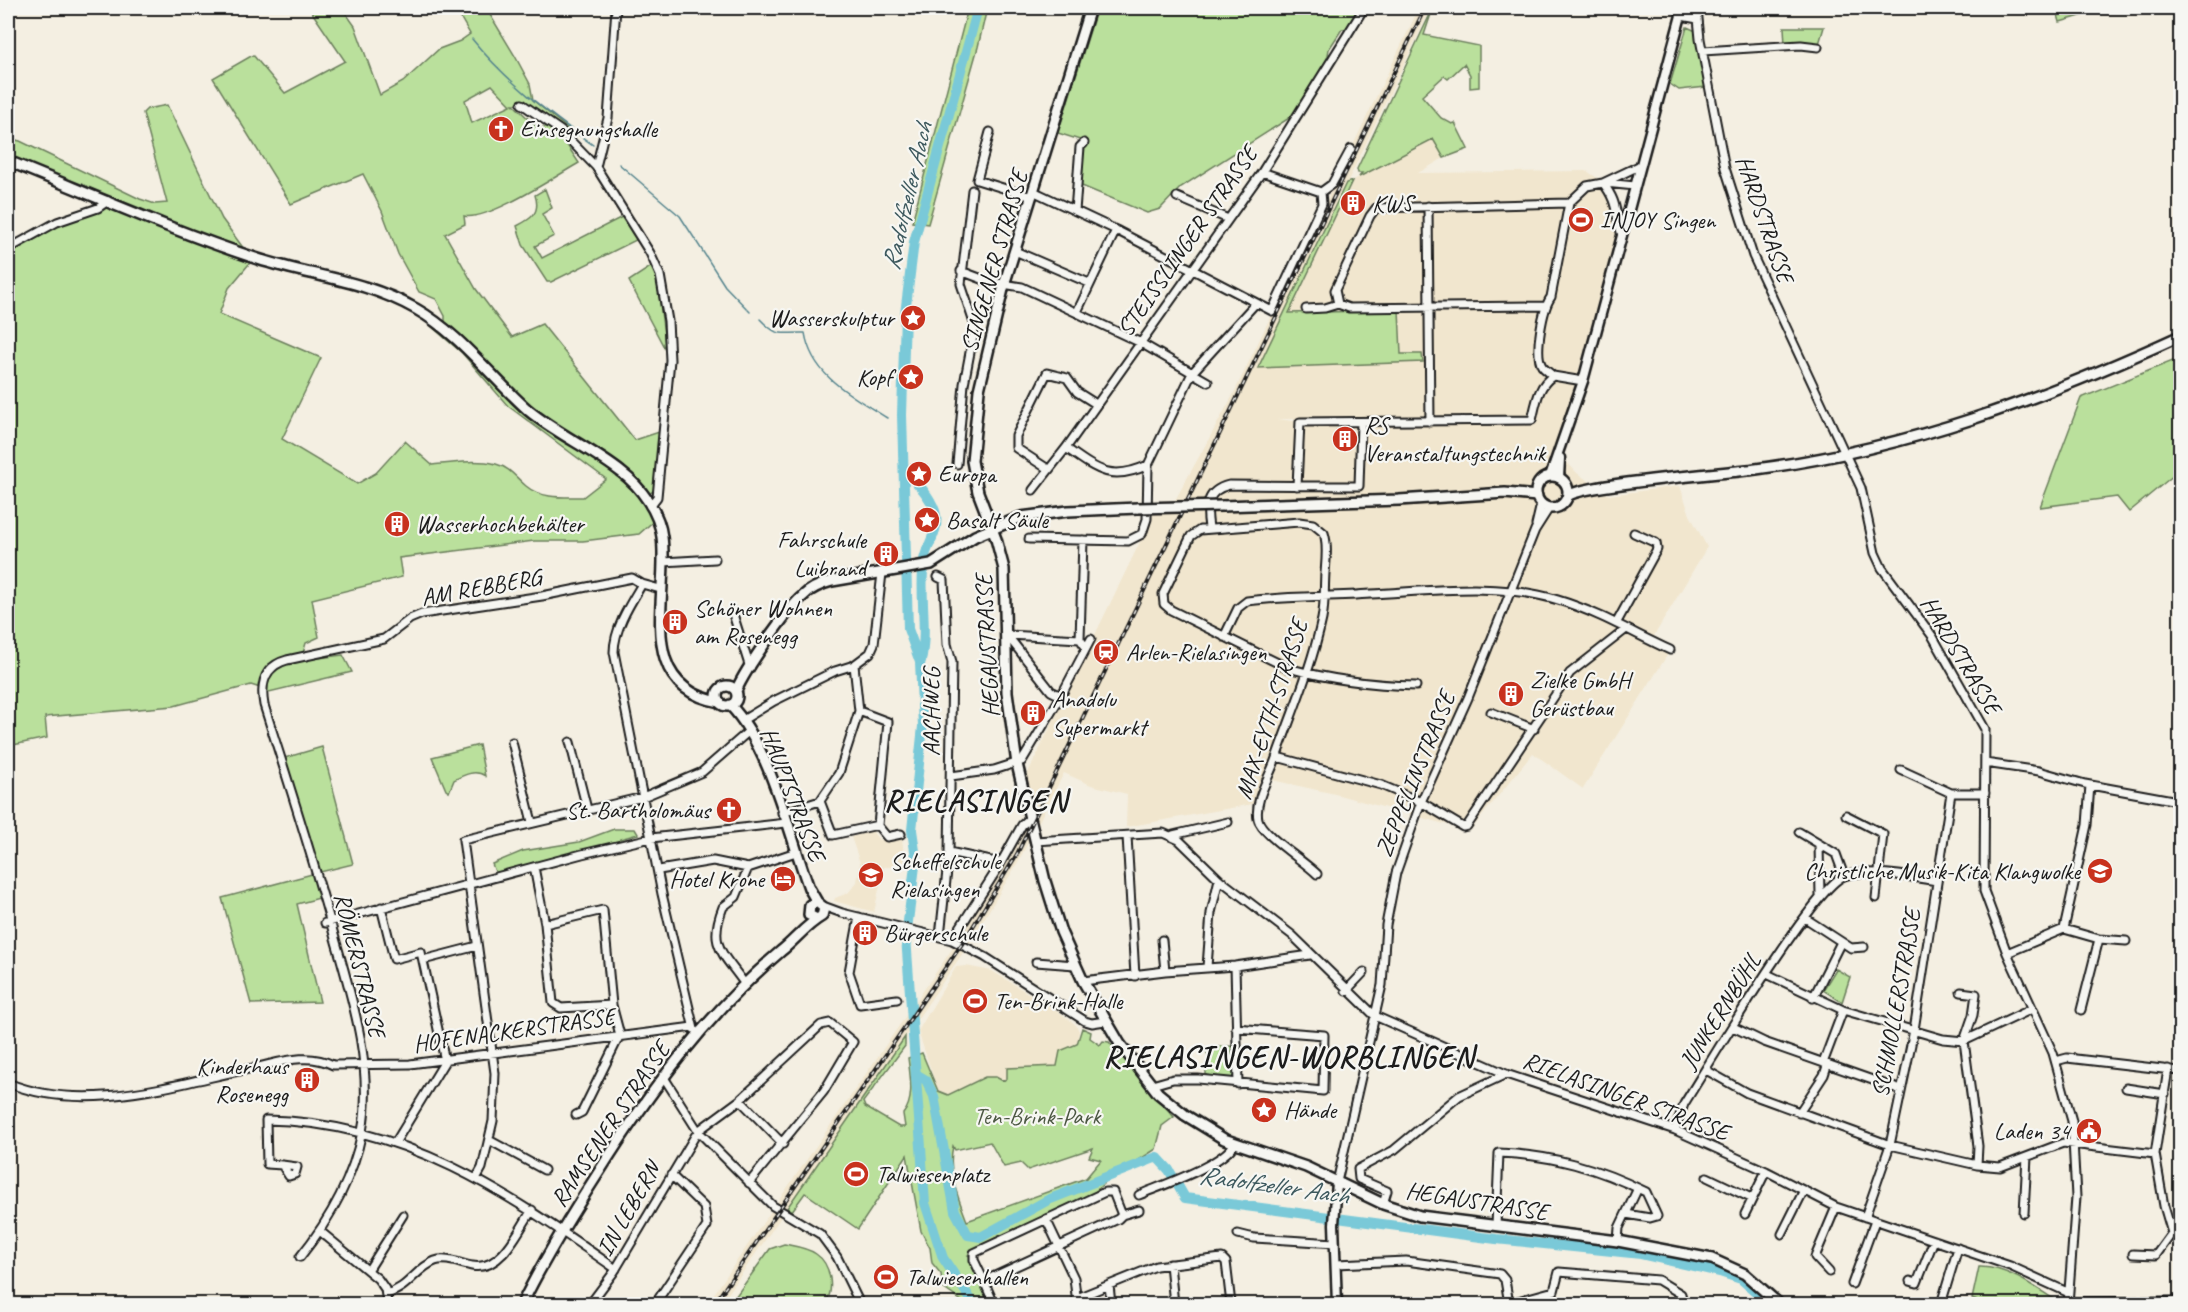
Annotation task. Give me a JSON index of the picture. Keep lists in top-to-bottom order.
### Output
{
  "streets": {
    "main road": [
      "SINGENER STRASSE",
      "HEGAUSTRASSE",
      "HAUPTSTRASSE",
      "RAMSENER STRASSE"
    ],
    "street": [
      "HARDSTRASSE",
      "STEISSLINGER STRASSE",
      "AM REBBERG",
      "MAX-EYTH-STRASSE",
      "AACHWEG",
      "ZEPPELINSTRASSE",
      "RÖMERSTRASSE",
      "SCHMOLLERSTRASSE",
      "JUNKERNBÜHL",
      "HOFENACKERSTRASSE",
      "RIELASINGER STRASSE",
      "IN LEBERN"
    ]
  },
  "crossings": [
    ["HARDSTRASSE", "RIELASINGER STRASSE"],
    ["SINGENER STRASSE", "HEGAUSTRASSE"],
    ["AM REBBERG", "RÖMERSTRASSE"],
    ["HEGAUSTRASSE", "ZEPPELINSTRASSE"],
    ["ZEPPELINSTRASSE", "RIELASINGER STRASSE"],
    ["HAUPTSTRASSE", "RAMSENER STRASSE"],
    ["RÖMERSTRASSE", "HOFENACKERSTRASSE"],
    ["SCHMOLLERSTRASSE", "RIELASINGER STRASSE"],
    ["JUNKERNBÜHL", "RIELASINGER STRASSE"],
    ["HOFENACKERSTRASSE", "RAMSENER STRASSE"]
  ],
  "districts": ["RIELASINGEN", "RIELASINGEN-WORBLINGEN"],
  "water": ["Radolfzeller Aach"],
  "parks": ["Ten-Brink-Park"],
  "places": {
    "church": ["Einsegnungshalle", "St. Bartholomäus"],
    "building": [
      "KWS",
      "RS Veranstaltungstechnik",
      "Wasserhochbehälter",
      "Fahrschule Luibrand",
      "Schöner Wohnen am Rosenegg",
      "Zielke GmbH Gerüstbau",
      "Anadolu Supermarkt",
      "Bürgerschule",
      "Kinderhaus Rosenegg"
    ],
    "sports": [
      "INJOY Singen",
      "Ten-Brink-Halle",
      "Talwiesenplatz",
      "Talwiesenhallen"
    ],
    "place": [
      "Wasserskulptur",
      "Kopf",
      "Europa",
      "Basalt Säule",
      "Hände"
    ],
    "station": ["Arlen-Rielasingen"],
    "school or university": ["Christliche Musik-Kita Klangwolke", "Scheffelschule Rielasingen"],
    "hotel": ["Hotel Krone"],
    "public building": ["Laden 34"]
  }
}
